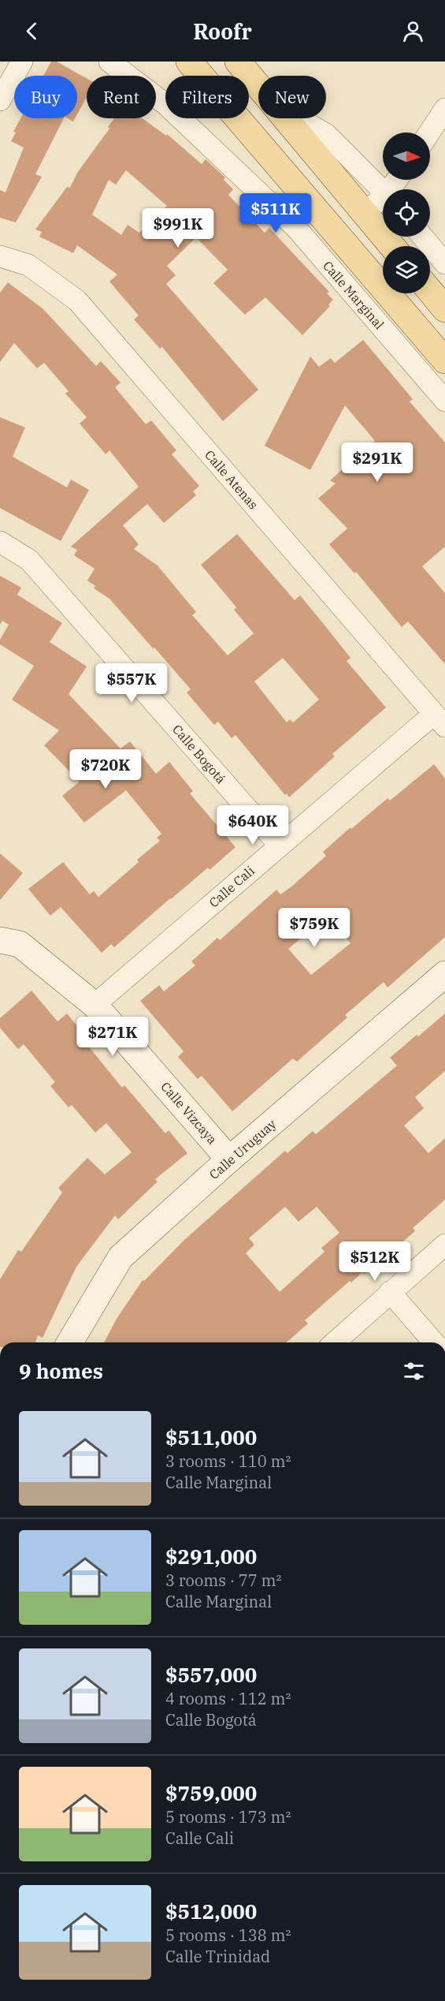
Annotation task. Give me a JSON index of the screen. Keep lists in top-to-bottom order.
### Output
{
  "streets": {
    "street": [
      "Calle Marginal",
      "Calle Atenas",
      "Calle Bogotá",
      "Calle Cali",
      "Calle Vizcaya",
      "Calle Uruguay"
    ]
  },
  "crossings": [
    ["Calle Atenas", "Calle Cali"],
    ["Calle Bogotá", "Calle Cali"],
    ["Calle Cali", "Calle Vizcaya"],
    ["Calle Vizcaya", "Calle Uruguay"]
  ],
  "north": "right",
  "page": {
    "header": "Roofr",
    "chip": [
      "Buy",
      "Rent",
      "Filters",
      "New"
    ],
    "price": [
      "$511K",
      "$991K",
      "$291K",
      "$557K",
      "$720K",
      "$640K",
      "$759K",
      "$271K",
      "$512K"
    ],
    "heading": "9 homes",
    "list": [
      {
        "name": "$511,000",
        "note": "3 rooms · 110 m² · Calle Marginal"
      },
      {
        "name": "$291,000",
        "note": "3 rooms · 77 m² · Calle Marginal"
      },
      {
        "name": "$557,000",
        "note": "4 rooms · 112 m² · Calle Bogotá"
      },
      {
        "name": "$759,000",
        "note": "5 rooms · 173 m² · Calle Cali"
      },
      {
        "name": "$512,000",
        "note": "5 rooms · 138 m² · Calle Trinidad"
      }
    ]
  }
}
